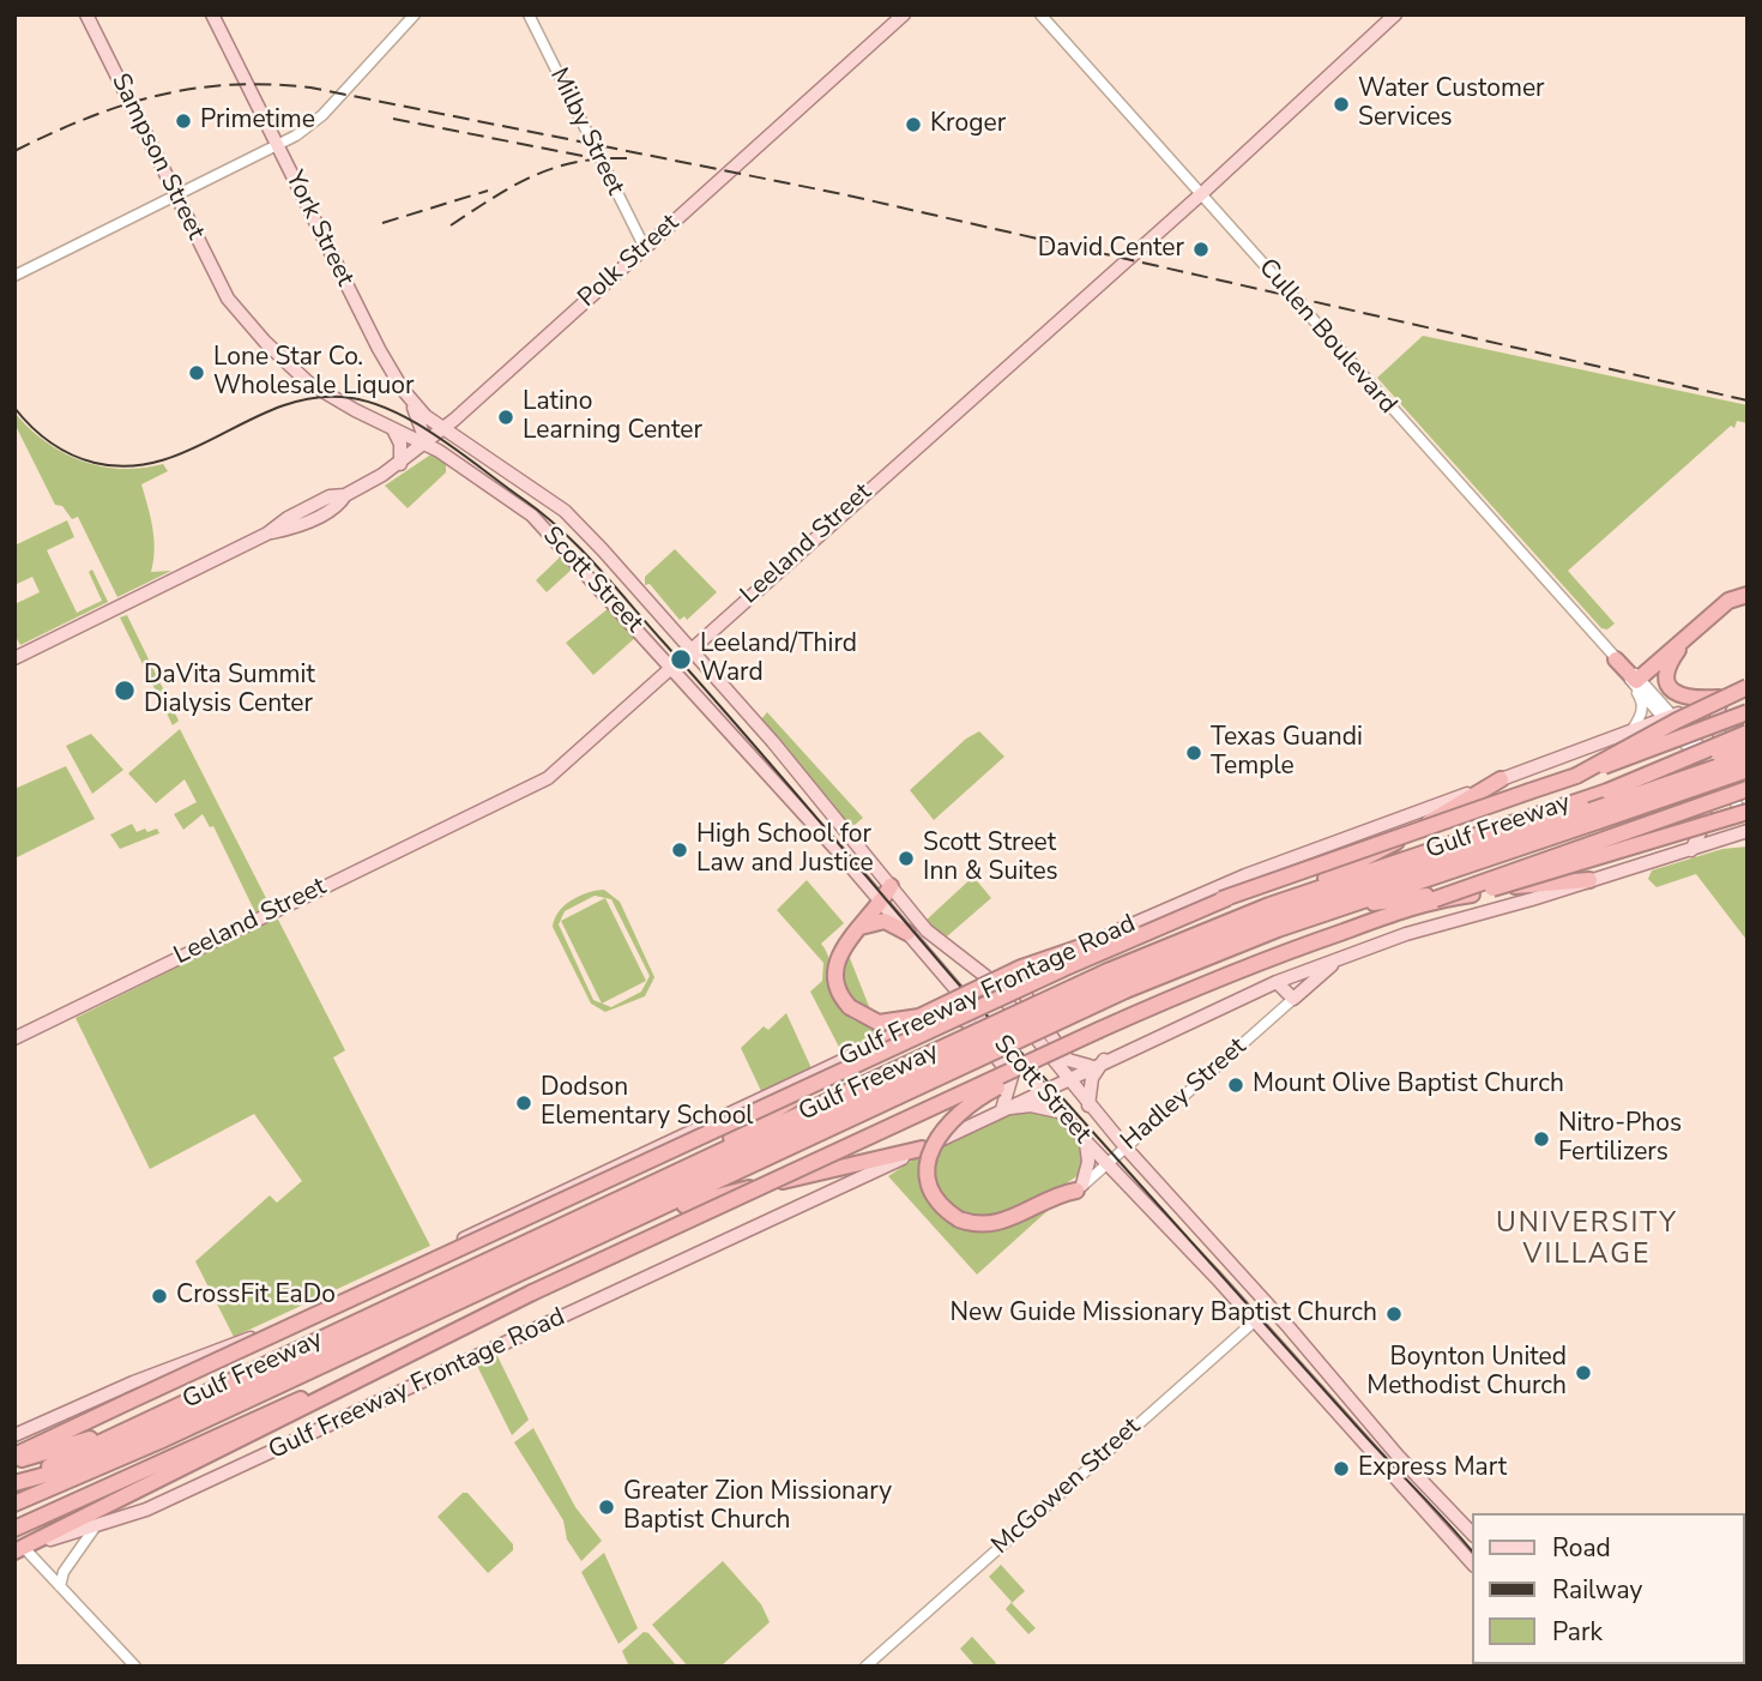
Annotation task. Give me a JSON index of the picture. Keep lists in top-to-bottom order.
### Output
{
  "streets": {
    "highway": ["Gulf Freeway"],
    "main road": [
      "Sampson Street",
      "York Street",
      "Polk Street",
      "Leeland Street",
      "Scott Street",
      "Gulf Freeway Frontage Road"
    ],
    "street": [
      "Milby Street",
      "Cullen Boulevard",
      "Hadley Street",
      "McGowen Street"
    ]
  },
  "crossings": [
    ["Milby Street", "Polk Street"],
    ["Sampson Street", "Scott Street"],
    ["York Street", "Polk Street"],
    ["York Street", "Scott Street"],
    ["Polk Street", "Scott Street"],
    ["Cullen Boulevard", "Leeland Street"],
    ["Cullen Boulevard", "Gulf Freeway Frontage Road"],
    ["Leeland Street", "Scott Street"],
    ["Scott Street", "Gulf Freeway Frontage Road"],
    ["Scott Street", "Hadley Street"],
    ["Scott Street", "McGowen Street"]
  ],
  "districts": ["UNIVERSITY VILLAGE"],
  "places": [
    "Water Customer Services",
    "Primetime",
    "Kroger",
    "David Center",
    "Lone Star Co. Wholesale Liquor",
    "Latino Learning Center",
    "Leeland/Third Ward",
    "DaVita Summit Dialysis Center",
    "Texas Guandi Temple",
    "High School for Law and Justice",
    "Scott Street Inn & Suites",
    "Mount Olive Baptist Church",
    "Dodson Elementary School",
    "Nitro-Phos Fertilizers",
    "CrossFit EaDo",
    "New Guide Missionary Baptist Church",
    "Boynton United Methodist Church",
    "Express Mart",
    "Greater Zion Missionary Baptist Church"
  ],
  "legend": ["Road", "Railway", "Park"]
}
